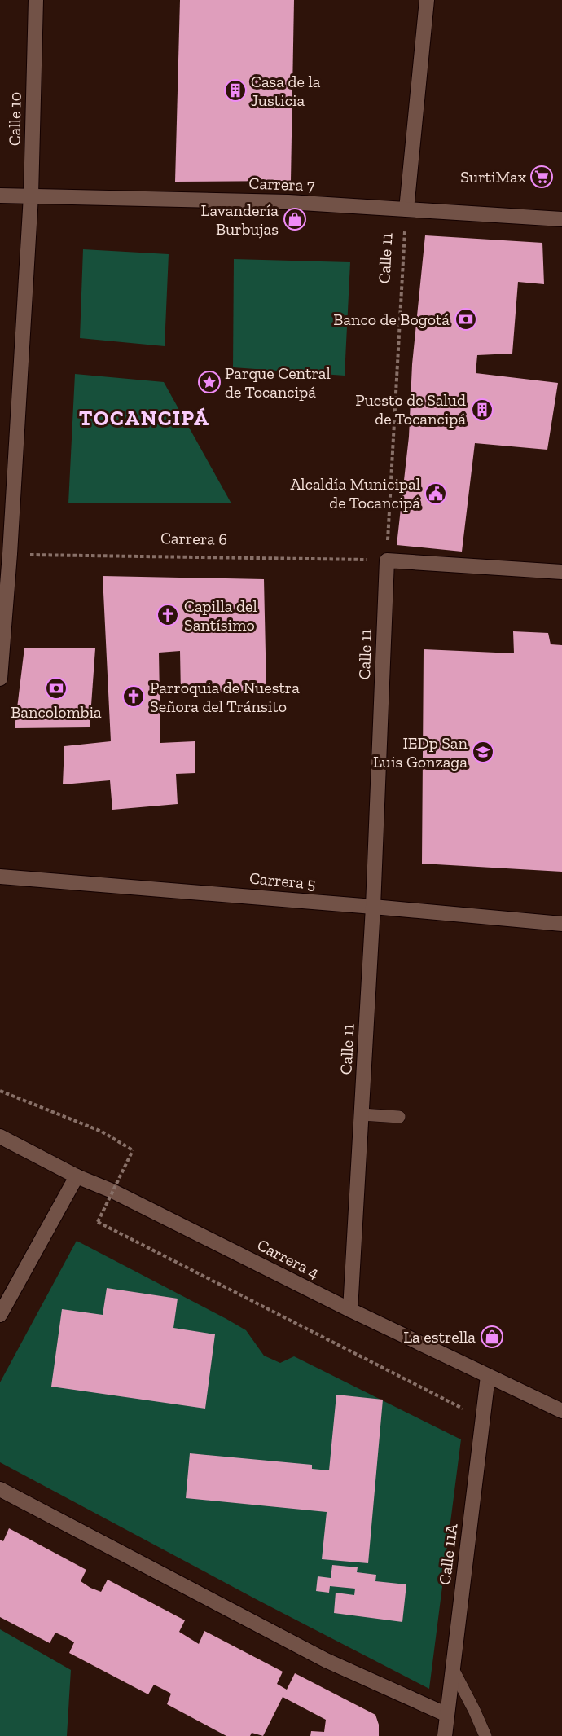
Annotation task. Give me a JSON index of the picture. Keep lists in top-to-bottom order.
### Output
{
  "streets": {
    "street": [
      "Calle 10",
      "Carrera 7",
      "Calle 11",
      "Carrera 5",
      "Carrera 4",
      "Calle 11A"
    ],
    "path": ["Carrera 6"]
  },
  "crossings": [
    ["Calle 10", "Carrera 7"],
    ["Calle 10", "Carrera 6"],
    ["Carrera 7", "Calle 11"],
    ["Calle 11", "Carrera 6"],
    ["Calle 11", "Carrera 5"],
    ["Calle 11", "Carrera 4"],
    ["Carrera 4", "Calle 11A"]
  ],
  "districts": ["TOCANCIPÁ"],
  "places": {
    "building": ["Casa de la Justicia", "Puesto de Salud de Tocancipá"],
    "supermarket": ["SurtiMax"],
    "shop": ["Lavandería Burbujas", "La estrella"],
    "bank": ["Banco de Bogotá", "Bancolombia"],
    "place": ["Parque Central de Tocancipá"],
    "public building": ["Alcaldía Municipal de Tocancipá"],
    "church": ["Capilla del Santísimo", "Parroquia de Nuestra Señora del Tránsito"],
    "school or university": ["IEDp San Luis Gonzaga"]
  }
}
